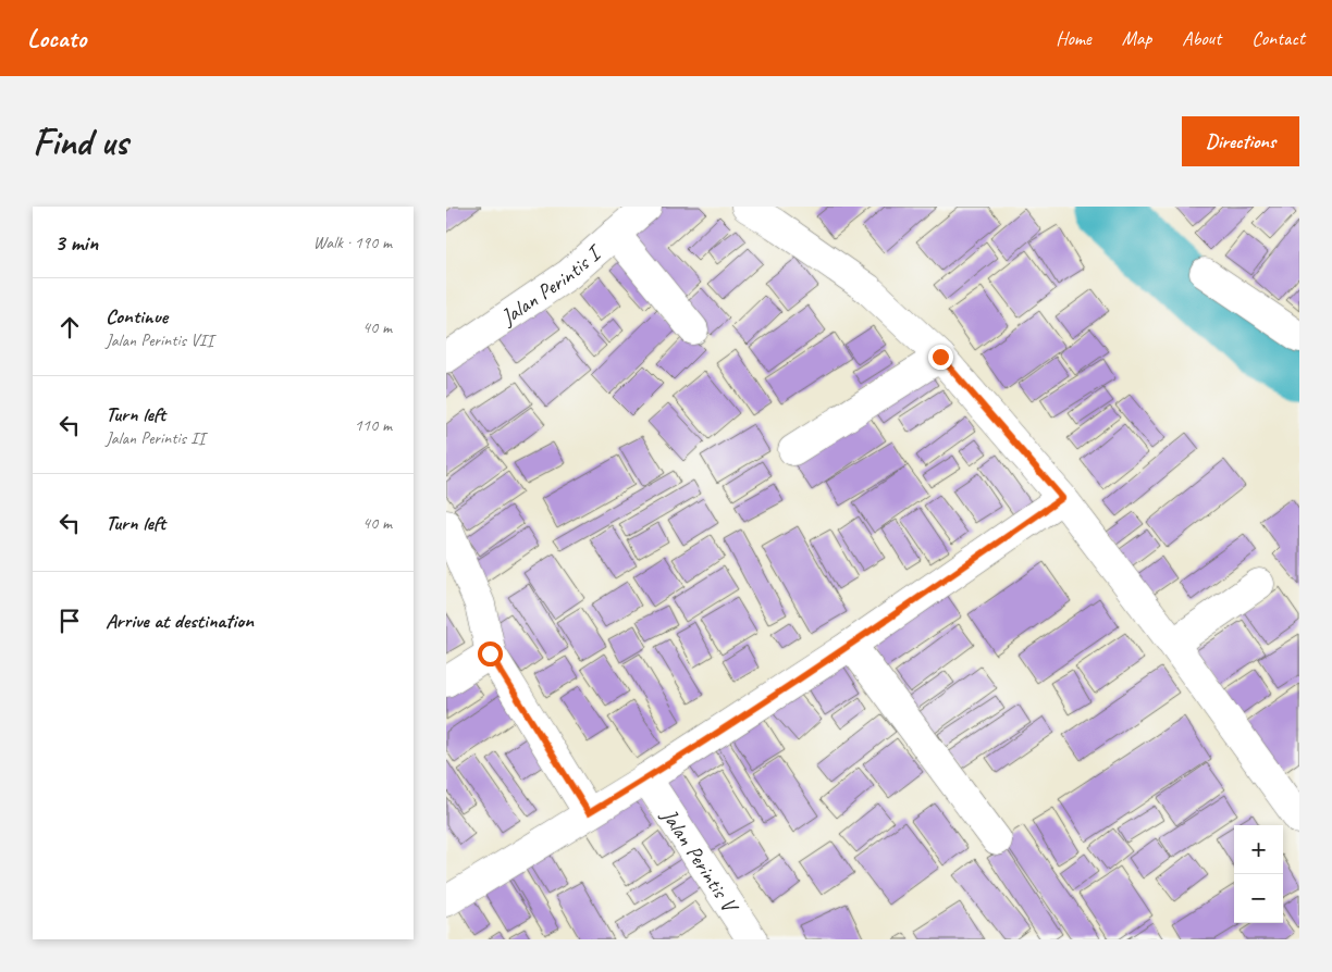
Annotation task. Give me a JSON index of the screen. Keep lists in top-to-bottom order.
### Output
{
  "streets": {
    "street": ["Jalan Perintis I", "Jalan Perintis V"]
  },
  "page": {
    "header": "Locato",
    "nav": [
      "Home",
      "Map",
      "About",
      "Contact"
    ],
    "buttons": "Directions",
    "title": "Find us",
    "heading": ["3 min", "Walk · 190 m"],
    "list": [
      ["Continue", "Jalan Perintis VII", "40 m"],
      ["Turn left", "Jalan Perintis II", "110 m"],
      ["Turn left", "40 m"],
      "Arrive at destination"
    ],
    "map_buttons": ["+", "−"]
  }
}
